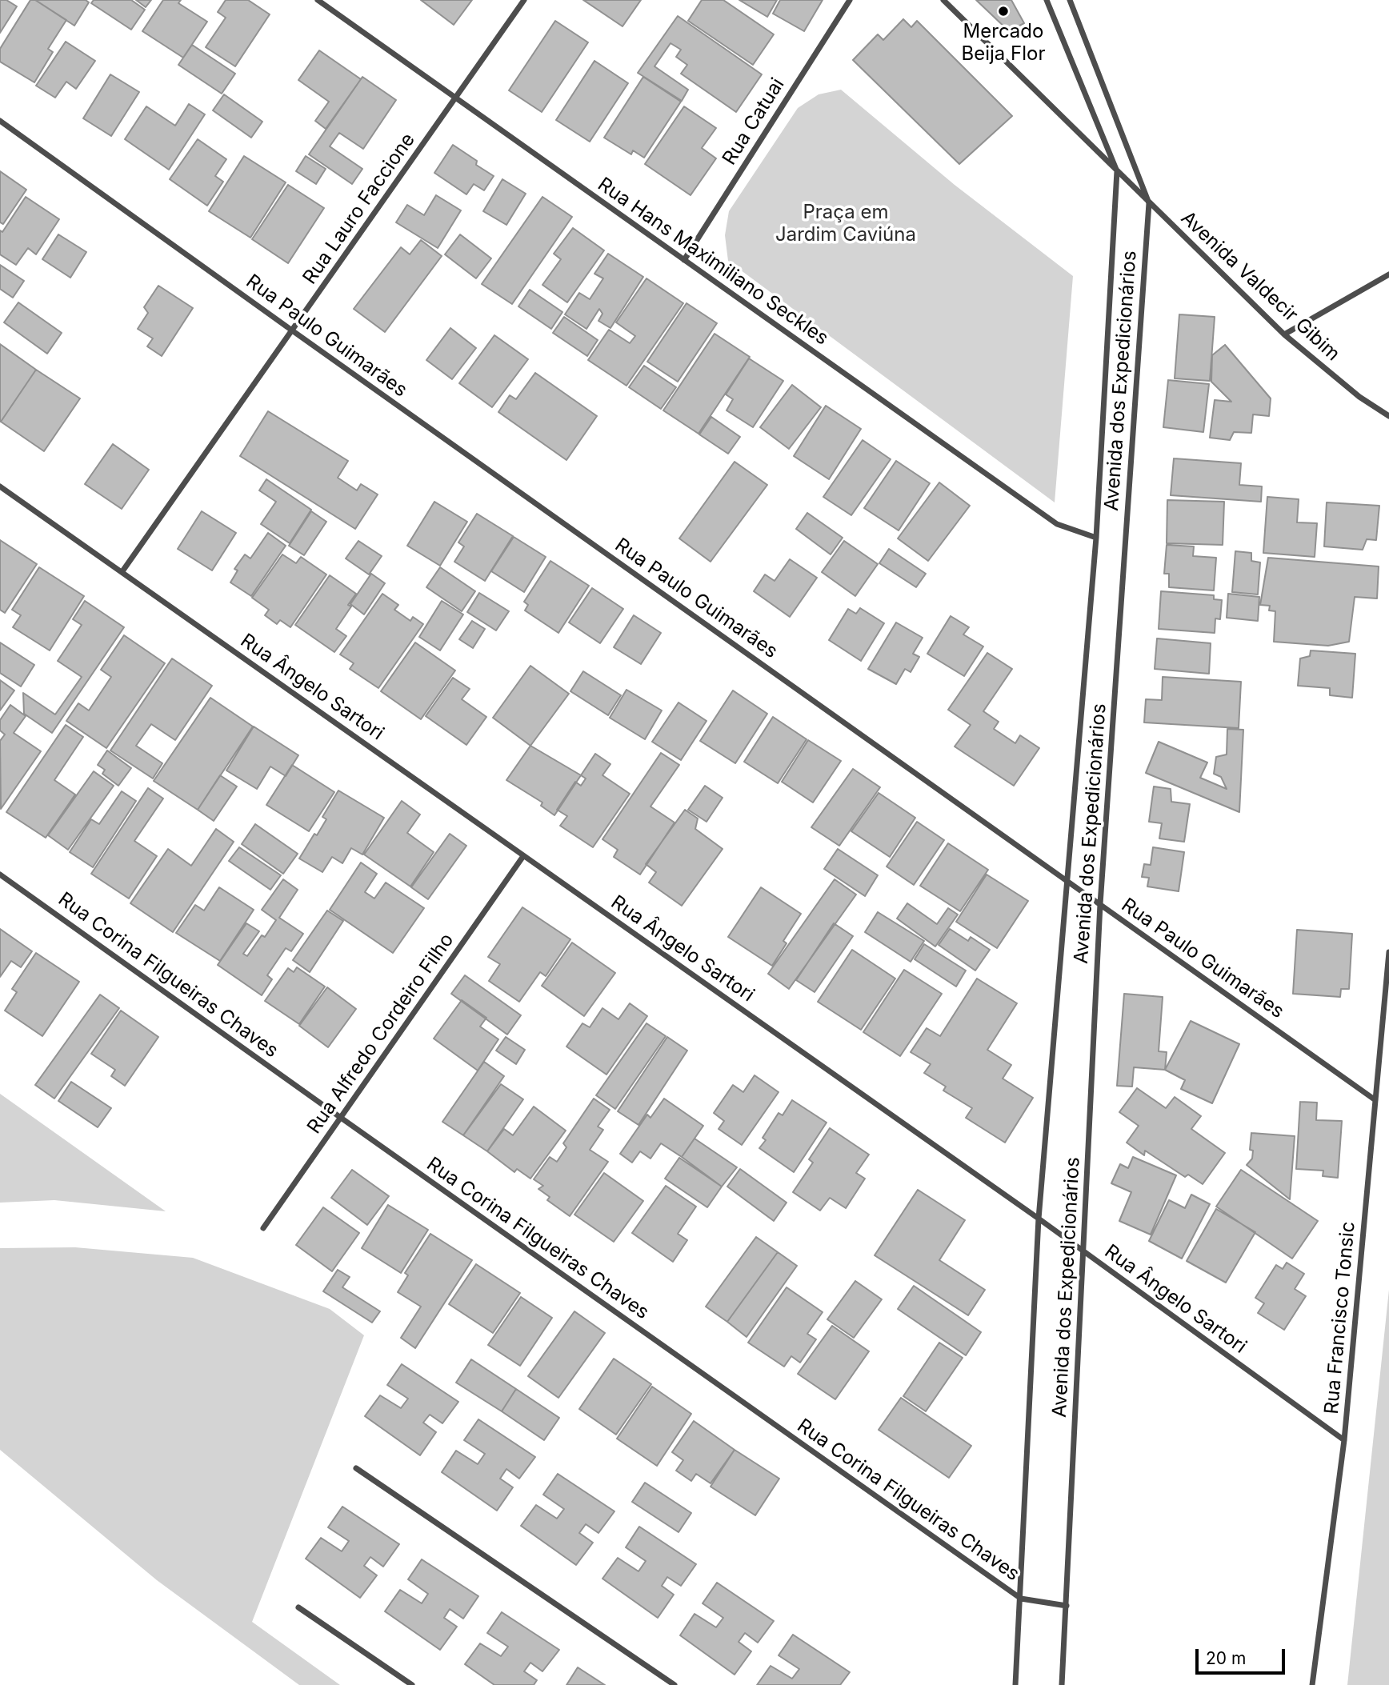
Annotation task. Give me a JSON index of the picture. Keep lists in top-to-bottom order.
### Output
{
  "streets": {
    "street": [
      "Rua Catuai",
      "Rua Lauro Faccione",
      "Rua Hans Maximiliano Seckles",
      "Avenida Valdecir Gibim",
      "Rua Paulo Guimarães",
      "Avenida dos Expedicionários",
      "Rua Ângelo Sartori",
      "Rua Corina Filgueiras Chaves",
      "Rua Alfredo Cordeiro Filho",
      "Rua Francisco Tonsic"
    ]
  },
  "crossings": [
    ["Rua Catuai", "Rua Hans Maximiliano Seckles"],
    ["Rua Lauro Faccione", "Rua Hans Maximiliano Seckles"],
    ["Rua Lauro Faccione", "Rua Paulo Guimarães"],
    ["Rua Lauro Faccione", "Rua Ângelo Sartori"],
    ["Rua Hans Maximiliano Seckles", "Avenida dos Expedicionários"],
    ["Avenida Valdecir Gibim", "Avenida dos Expedicionários"],
    ["Rua Paulo Guimarães", "Avenida dos Expedicionários"],
    ["Rua Paulo Guimarães", "Rua Francisco Tonsic"],
    ["Avenida dos Expedicionários", "Rua Ângelo Sartori"],
    ["Avenida dos Expedicionários", "Rua Corina Filgueiras Chaves"],
    ["Rua Ângelo Sartori", "Rua Alfredo Cordeiro Filho"],
    ["Rua Ângelo Sartori", "Rua Francisco Tonsic"],
    ["Rua Corina Filgueiras Chaves", "Rua Alfredo Cordeiro Filho"]
  ],
  "parks": ["Praça em Jardim Caviúna"],
  "places": ["Mercado Beija Flor"],
  "scale_bar": "20 m"
}
